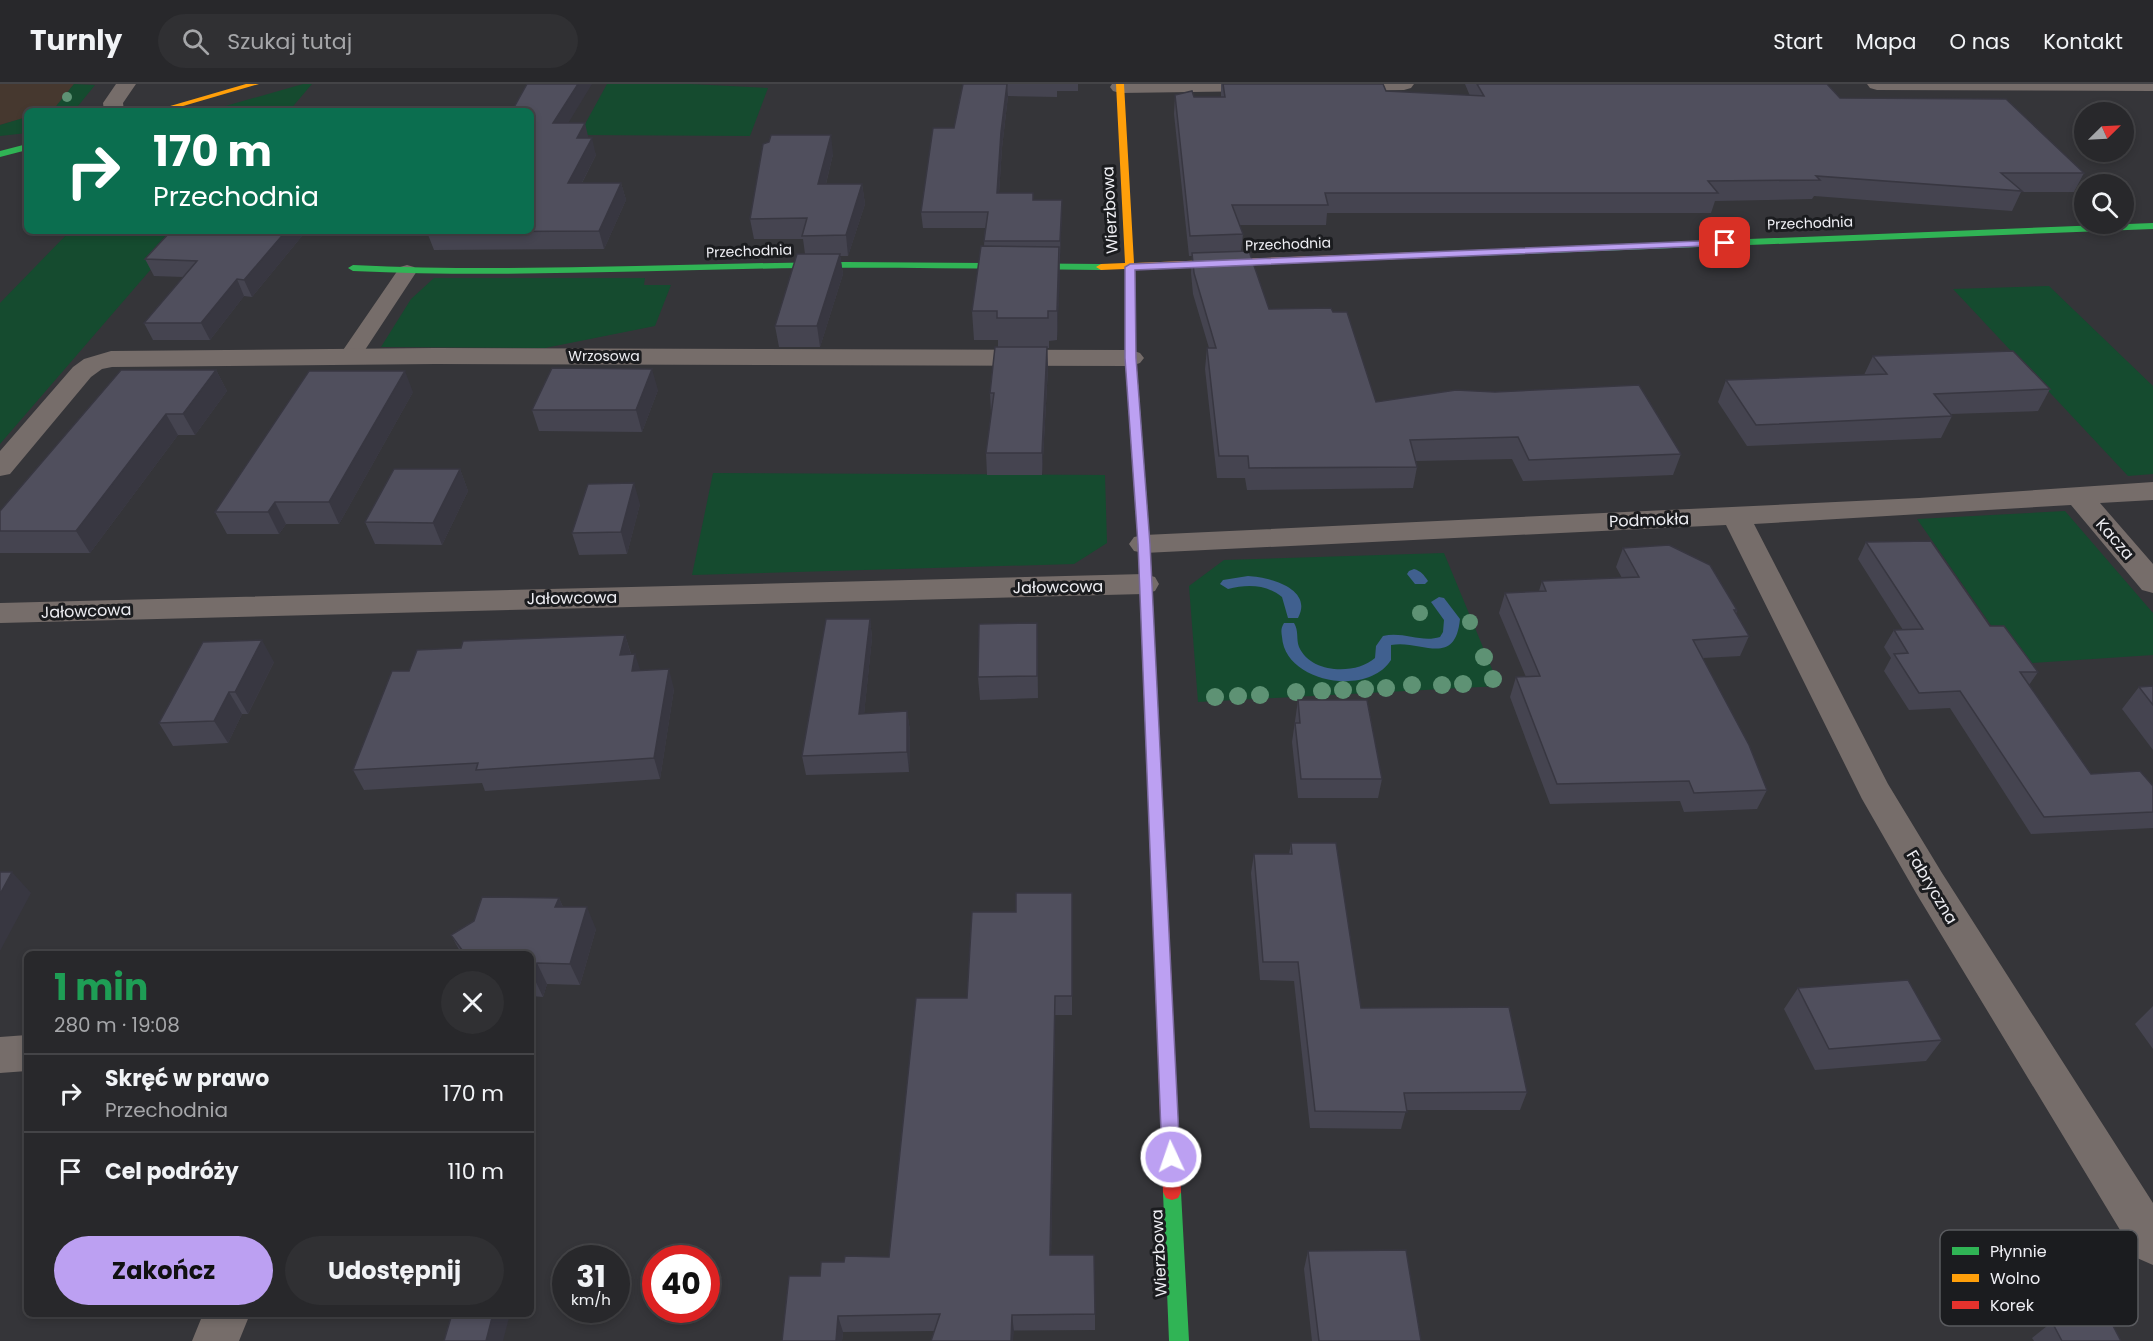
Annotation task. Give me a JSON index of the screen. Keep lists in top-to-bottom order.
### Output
{
  "streets": {
    "street": [
      "Wierzbowa",
      "Przechodnia",
      "Wrzosowa",
      "Podmokła",
      "Kacza",
      "Jałowcowa",
      "Fabryczna"
    ]
  },
  "crossings": [
    ["Wierzbowa", "Przechodnia"],
    ["Wierzbowa", "Wrzosowa"],
    ["Wierzbowa", "Podmokła"],
    ["Wierzbowa", "Jałowcowa"],
    ["Podmokła", "Kacza"],
    ["Podmokła", "Fabryczna"]
  ],
  "legend": ["Płynnie", "Wolno", "Korek"],
  "north": "top right",
  "page": {
    "header": "Turnly",
    "search": "Szukaj tutaj",
    "nav": [
      "Start",
      "Mapa",
      "O nas",
      "Kontakt"
    ],
    "turn": ["170 m", "Przechodnia"],
    "heading": ["1 min", "280 m · 19:08"],
    "list": [
      {
        "name": "Skręć w prawo",
        "note": "Przechodnia",
        "value": "170 m"
      },
      {
        "name": "Cel podróży",
        "value": "110 m"
      }
    ],
    "buttons": ["Zakończ", "Udostępnij"],
    "speed": "31 km/h",
    "limit": "40"
  }
}
